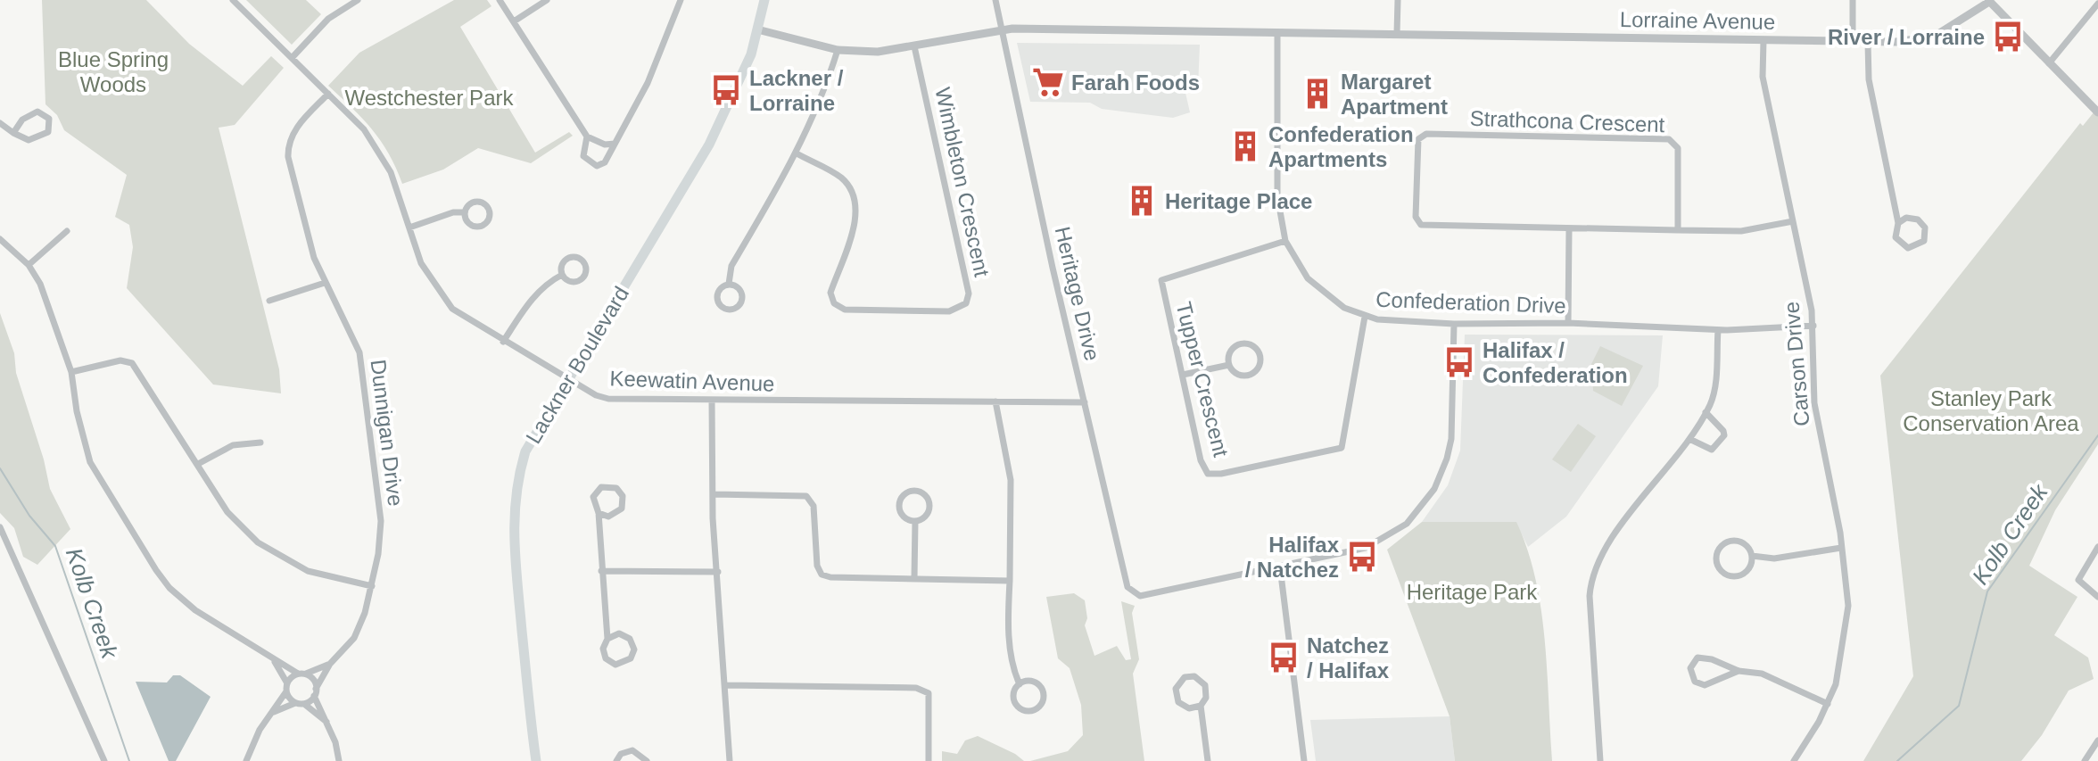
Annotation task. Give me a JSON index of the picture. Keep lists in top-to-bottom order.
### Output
{
  "streets": {
    "main road": ["Lackner Boulevard"],
    "street": [
      "Lorraine Avenue",
      "Strathcona Crescent",
      "Wimbleton Crescent",
      "Heritage Drive",
      "Confederation Drive",
      "Carson Drive",
      "Tupper Crescent",
      "Keewatin Avenue",
      "Dunnigan Drive"
    ]
  },
  "crossings": [
    ["Lorraine Avenue", "Wimbleton Crescent"],
    ["Lorraine Avenue", "Heritage Drive"],
    ["Lorraine Avenue", "Confederation Drive"],
    ["Lorraine Avenue", "Carson Drive"],
    ["Lorraine Avenue", "Lackner Boulevard"],
    ["Strathcona Crescent", "Carson Drive"],
    ["Heritage Drive", "Keewatin Avenue"],
    ["Confederation Drive", "Carson Drive"],
    ["Confederation Drive", "Tupper Crescent"],
    ["Lackner Boulevard", "Keewatin Avenue"],
    ["Keewatin Avenue", "Dunnigan Drive"]
  ],
  "water": ["Kolb Creek"],
  "parks": [
    "Blue Spring Woods",
    "Westchester Park",
    "Stanley Park Conservation Area",
    "Heritage Park"
  ],
  "places": {
    "bus stop": [
      "River / Lorraine",
      "Lackner / Lorraine",
      "Halifax / Confederation",
      "Halifax / Natchez",
      "Natchez / Halifax"
    ],
    "supermarket": ["Farah Foods"],
    "building": ["Margaret Apartment", "Confederation Apartments", "Heritage Place"]
  }
}
